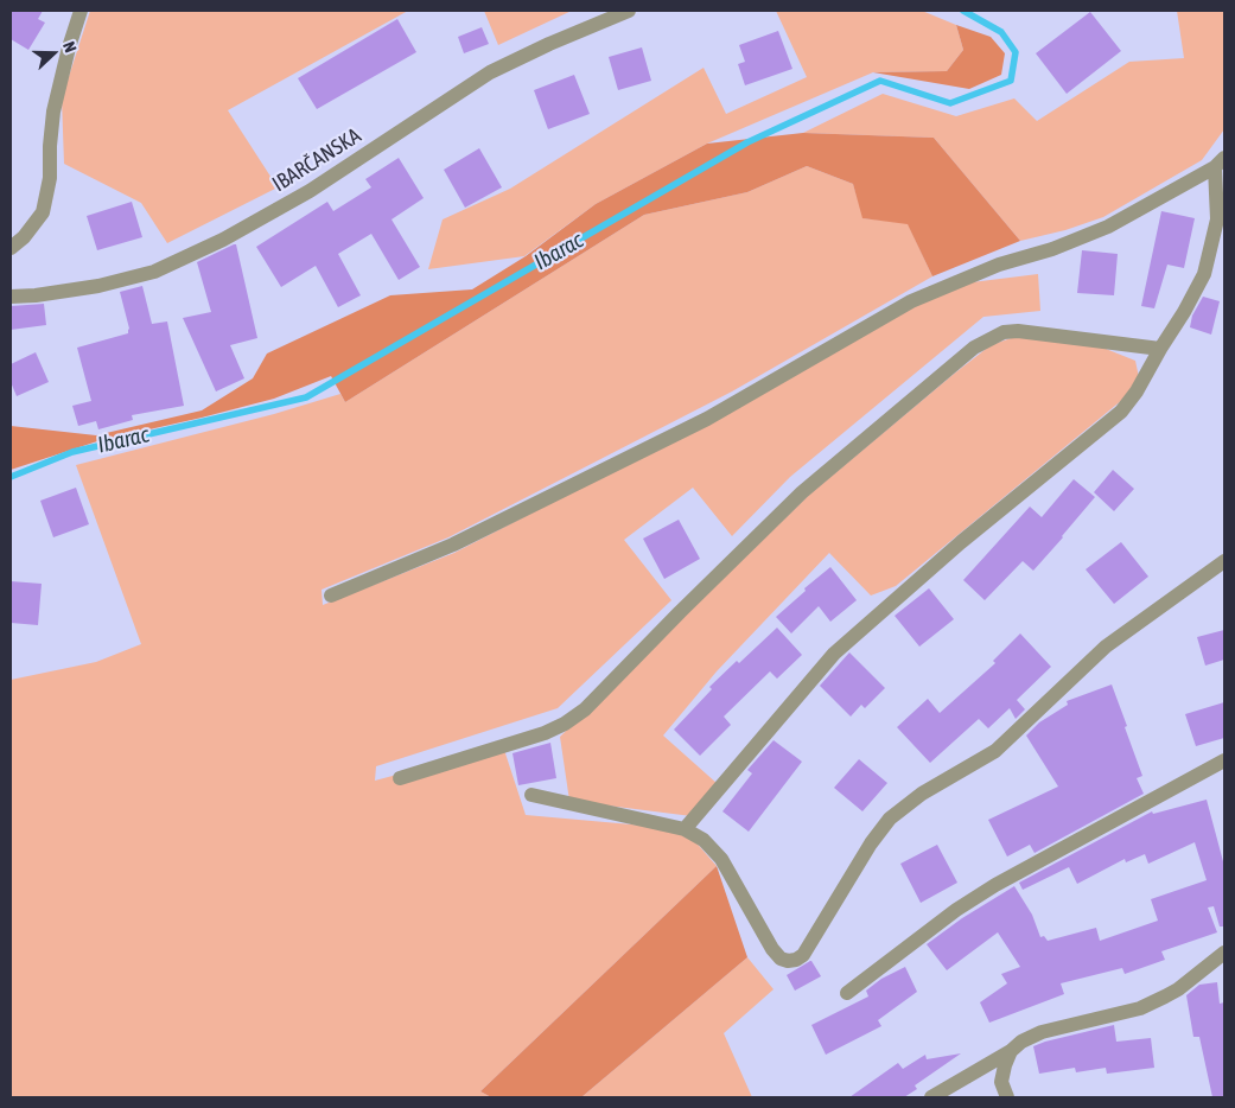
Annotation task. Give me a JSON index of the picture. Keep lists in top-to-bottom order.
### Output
{
  "streets": {
    "street": ["IBARČANSKA"]
  },
  "water": ["Ibarac"],
  "north": "right"
}
